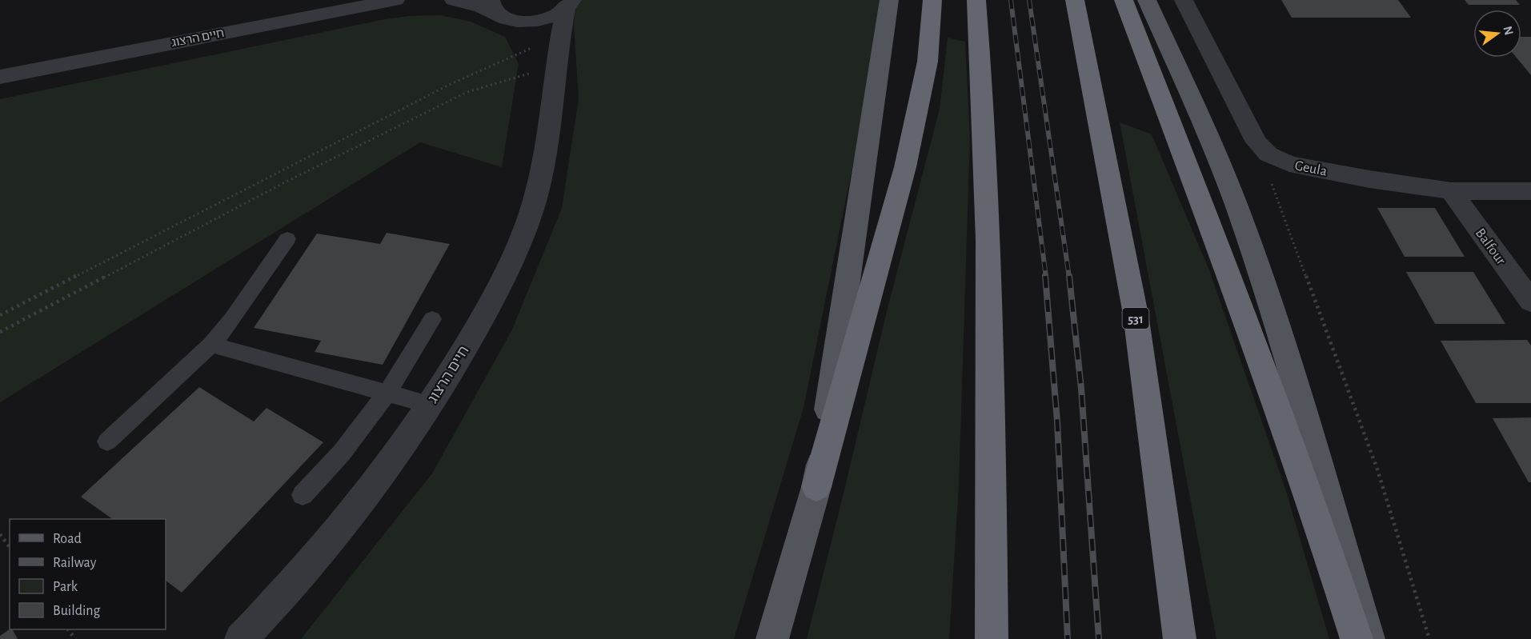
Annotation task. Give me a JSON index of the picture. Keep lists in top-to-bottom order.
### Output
{
  "streets": {
    "highway": ["531"],
    "street": ["חיים הרצוג", "Geula", "Balfour"]
  },
  "crossings": [
    ["Geula", "Balfour"]
  ],
  "legend": [
    "Road",
    "Railway",
    "Park",
    "Building"
  ],
  "north": "right"
}
